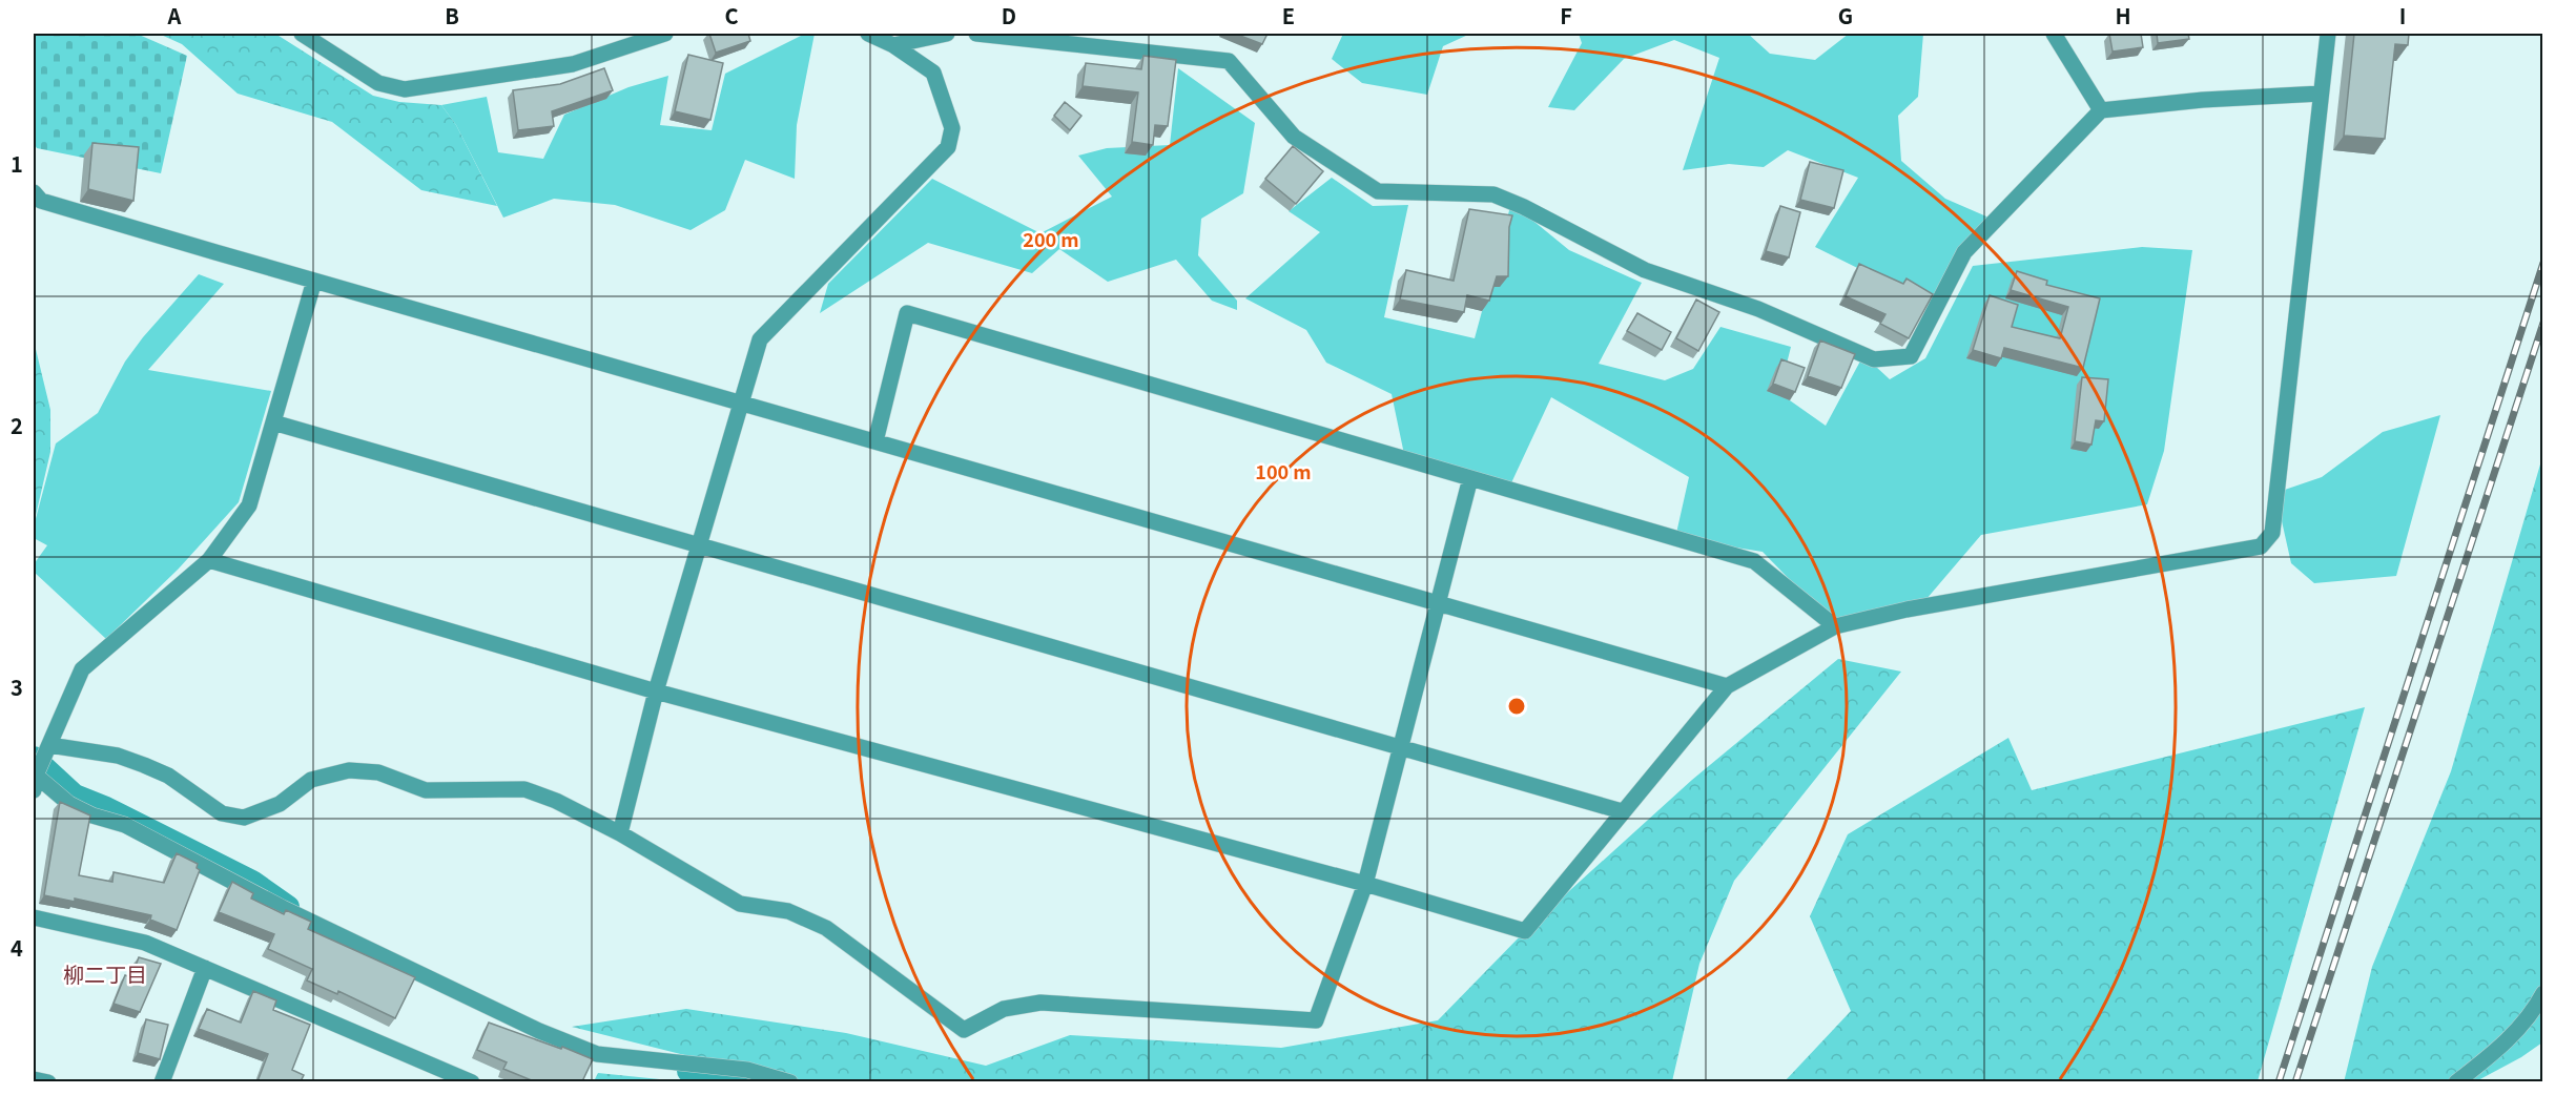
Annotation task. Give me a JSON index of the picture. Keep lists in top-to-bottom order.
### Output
{
  "districts": ["柳二丁目"],
  "grid": {
    "columns": [
      "A",
      "B",
      "C",
      "D",
      "E",
      "F",
      "G",
      "H",
      "I"
    ],
    "rows": [
      "1",
      "2",
      "3",
      "4"
    ]
  },
  "rings": ["200 m", "100 m"]
}
